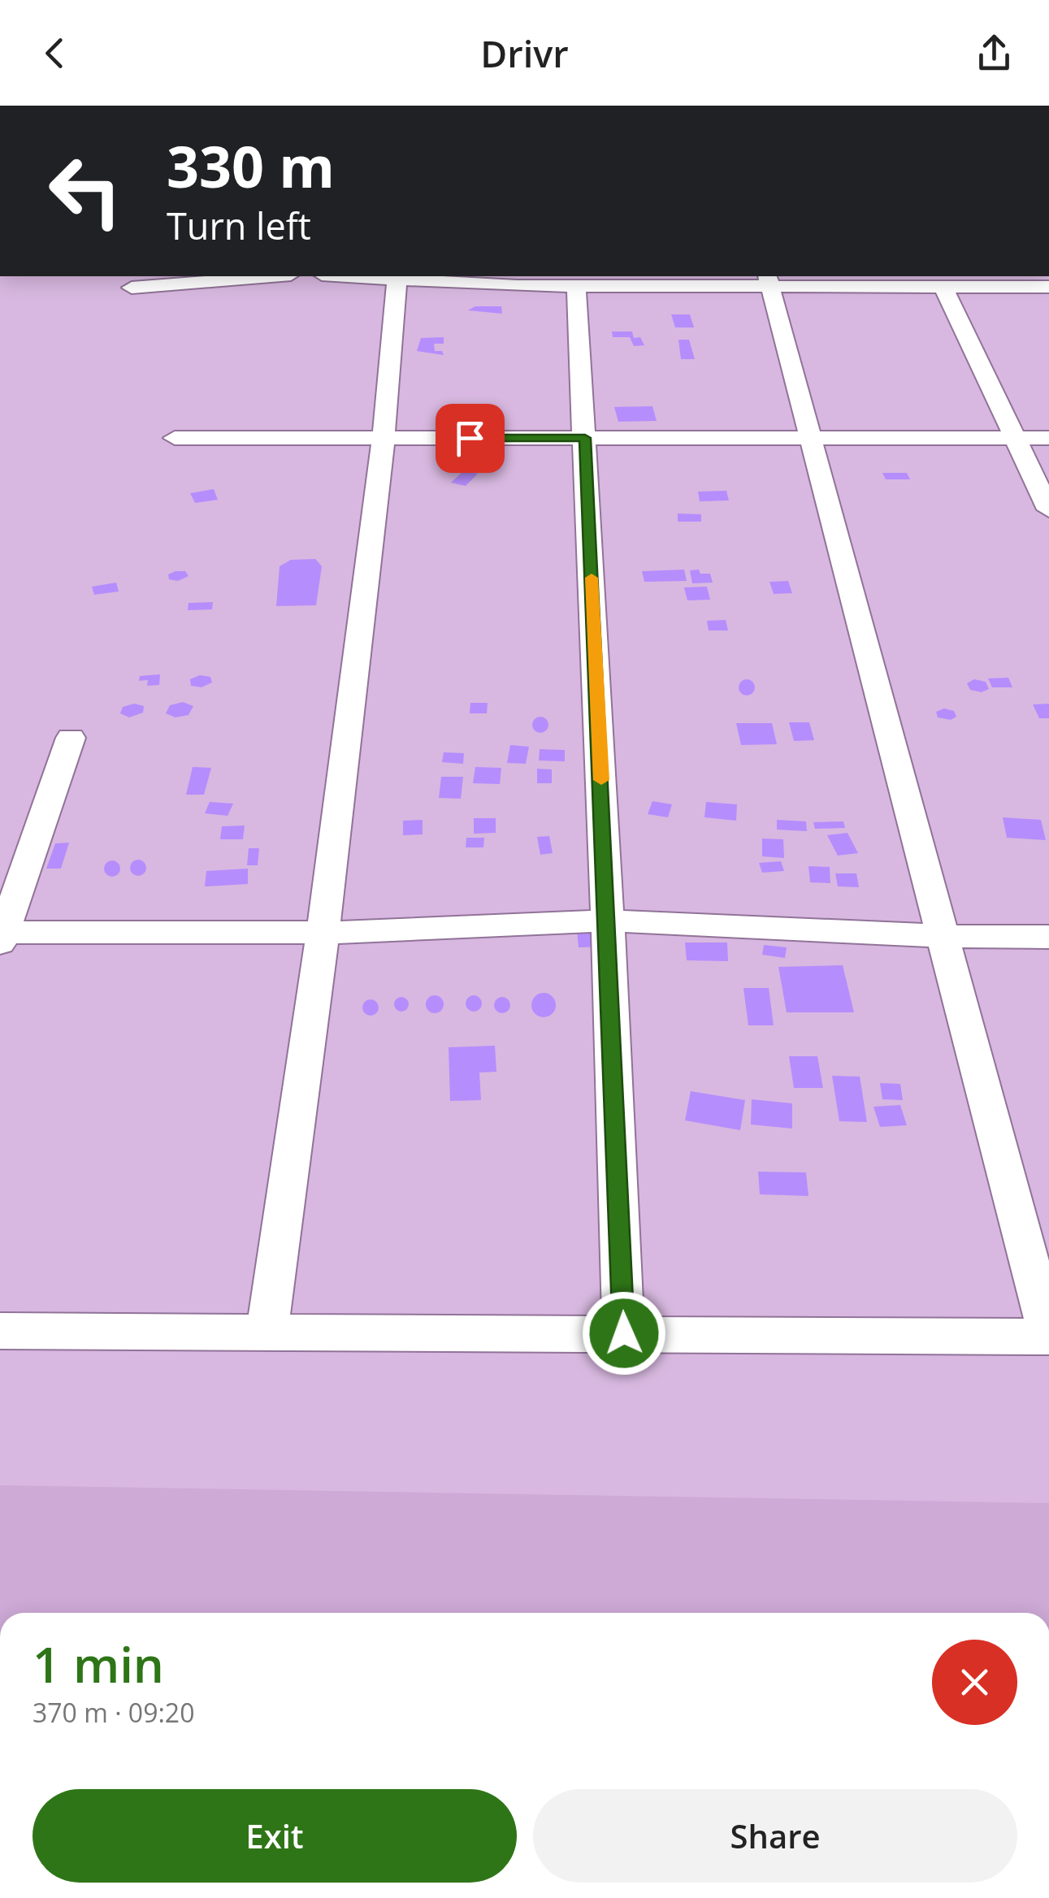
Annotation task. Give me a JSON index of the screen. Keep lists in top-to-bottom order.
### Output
{
  "page": {
    "header": "Drivr",
    "turn": ["330 m", "Turn left"],
    "heading": ["1 min", "370 m · 09:20"],
    "buttons": ["Exit", "Share"]
  }
}
